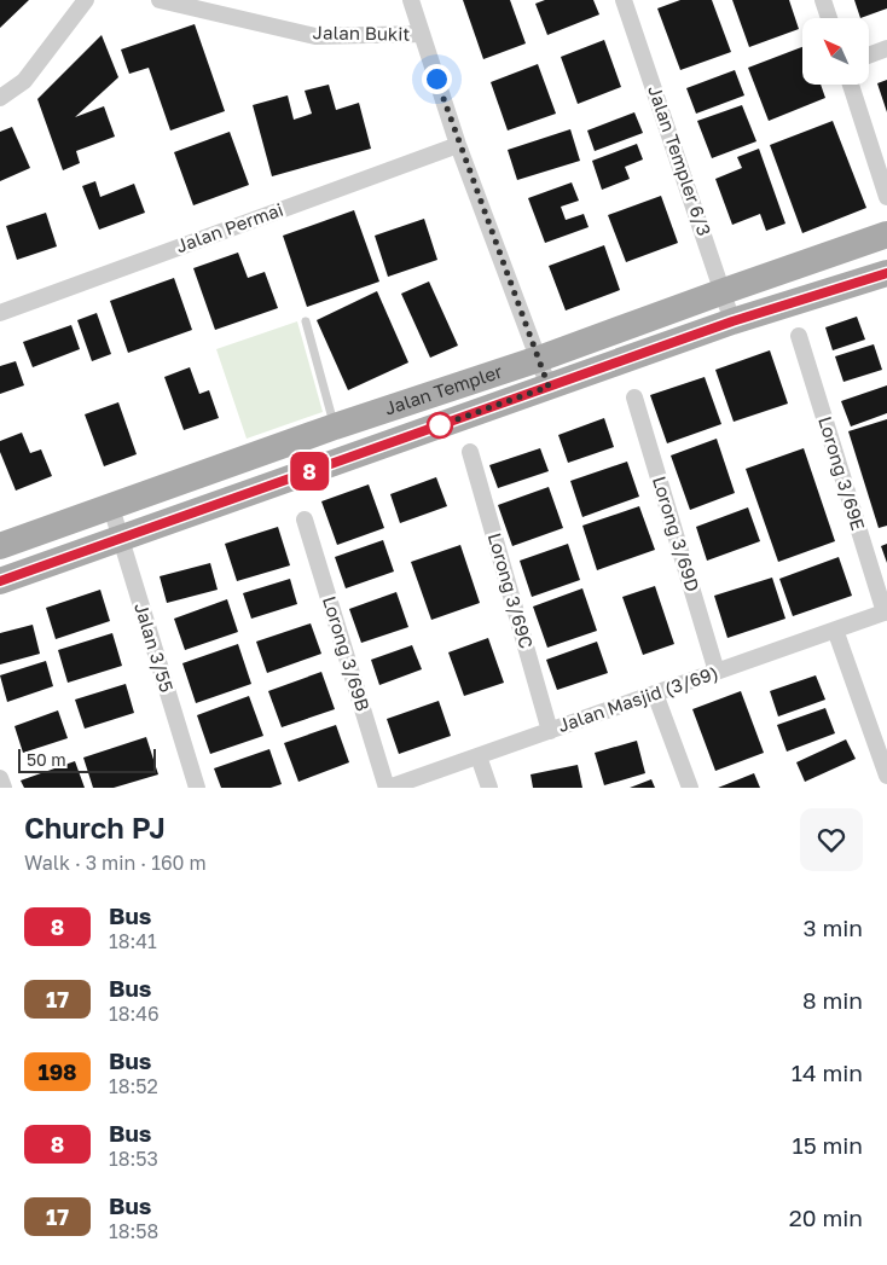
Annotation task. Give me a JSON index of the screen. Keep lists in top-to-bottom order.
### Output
{
  "streets": {
    "main road": ["Jalan Templer"],
    "street": [
      "Jalan Bukit",
      "Jalan Templer 6/3",
      "Jalan Permai",
      "Lorong 3/69E",
      "Lorong 3/69D",
      "Lorong 3/69C",
      "Jalan 3/55",
      "Lorong 3/69B",
      "Jalan Masjid (3/69)"
    ]
  },
  "crossings": [
    ["Jalan Templer 6/3", "Jalan Templer"],
    ["Jalan Templer", "Jalan 3/55"],
    ["Lorong 3/69E", "Jalan Masjid (3/69)"],
    ["Lorong 3/69D", "Jalan Masjid (3/69)"],
    ["Lorong 3/69C", "Jalan Masjid (3/69)"],
    ["Lorong 3/69B", "Jalan Masjid (3/69)"]
  ],
  "lines": ["bus line 8"],
  "scale_bar": "50 m",
  "north": "top left",
  "page": {
    "on_map": "8",
    "scale": "50 m",
    "heading": ["Church PJ", "Walk · 3 min · 160 m"],
    "list": [
      {
        "mark": "8",
        "name": "Bus",
        "note": "18:41",
        "value": "3 min"
      },
      {
        "mark": "17",
        "name": "Bus",
        "note": "18:46",
        "value": "8 min"
      },
      {
        "mark": "198",
        "name": "Bus",
        "note": "18:52",
        "value": "14 min"
      },
      {
        "mark": "8",
        "name": "Bus",
        "note": "18:53",
        "value": "15 min"
      },
      {
        "mark": "17",
        "name": "Bus",
        "note": "18:58",
        "value": "20 min"
      }
    ]
  }
}
